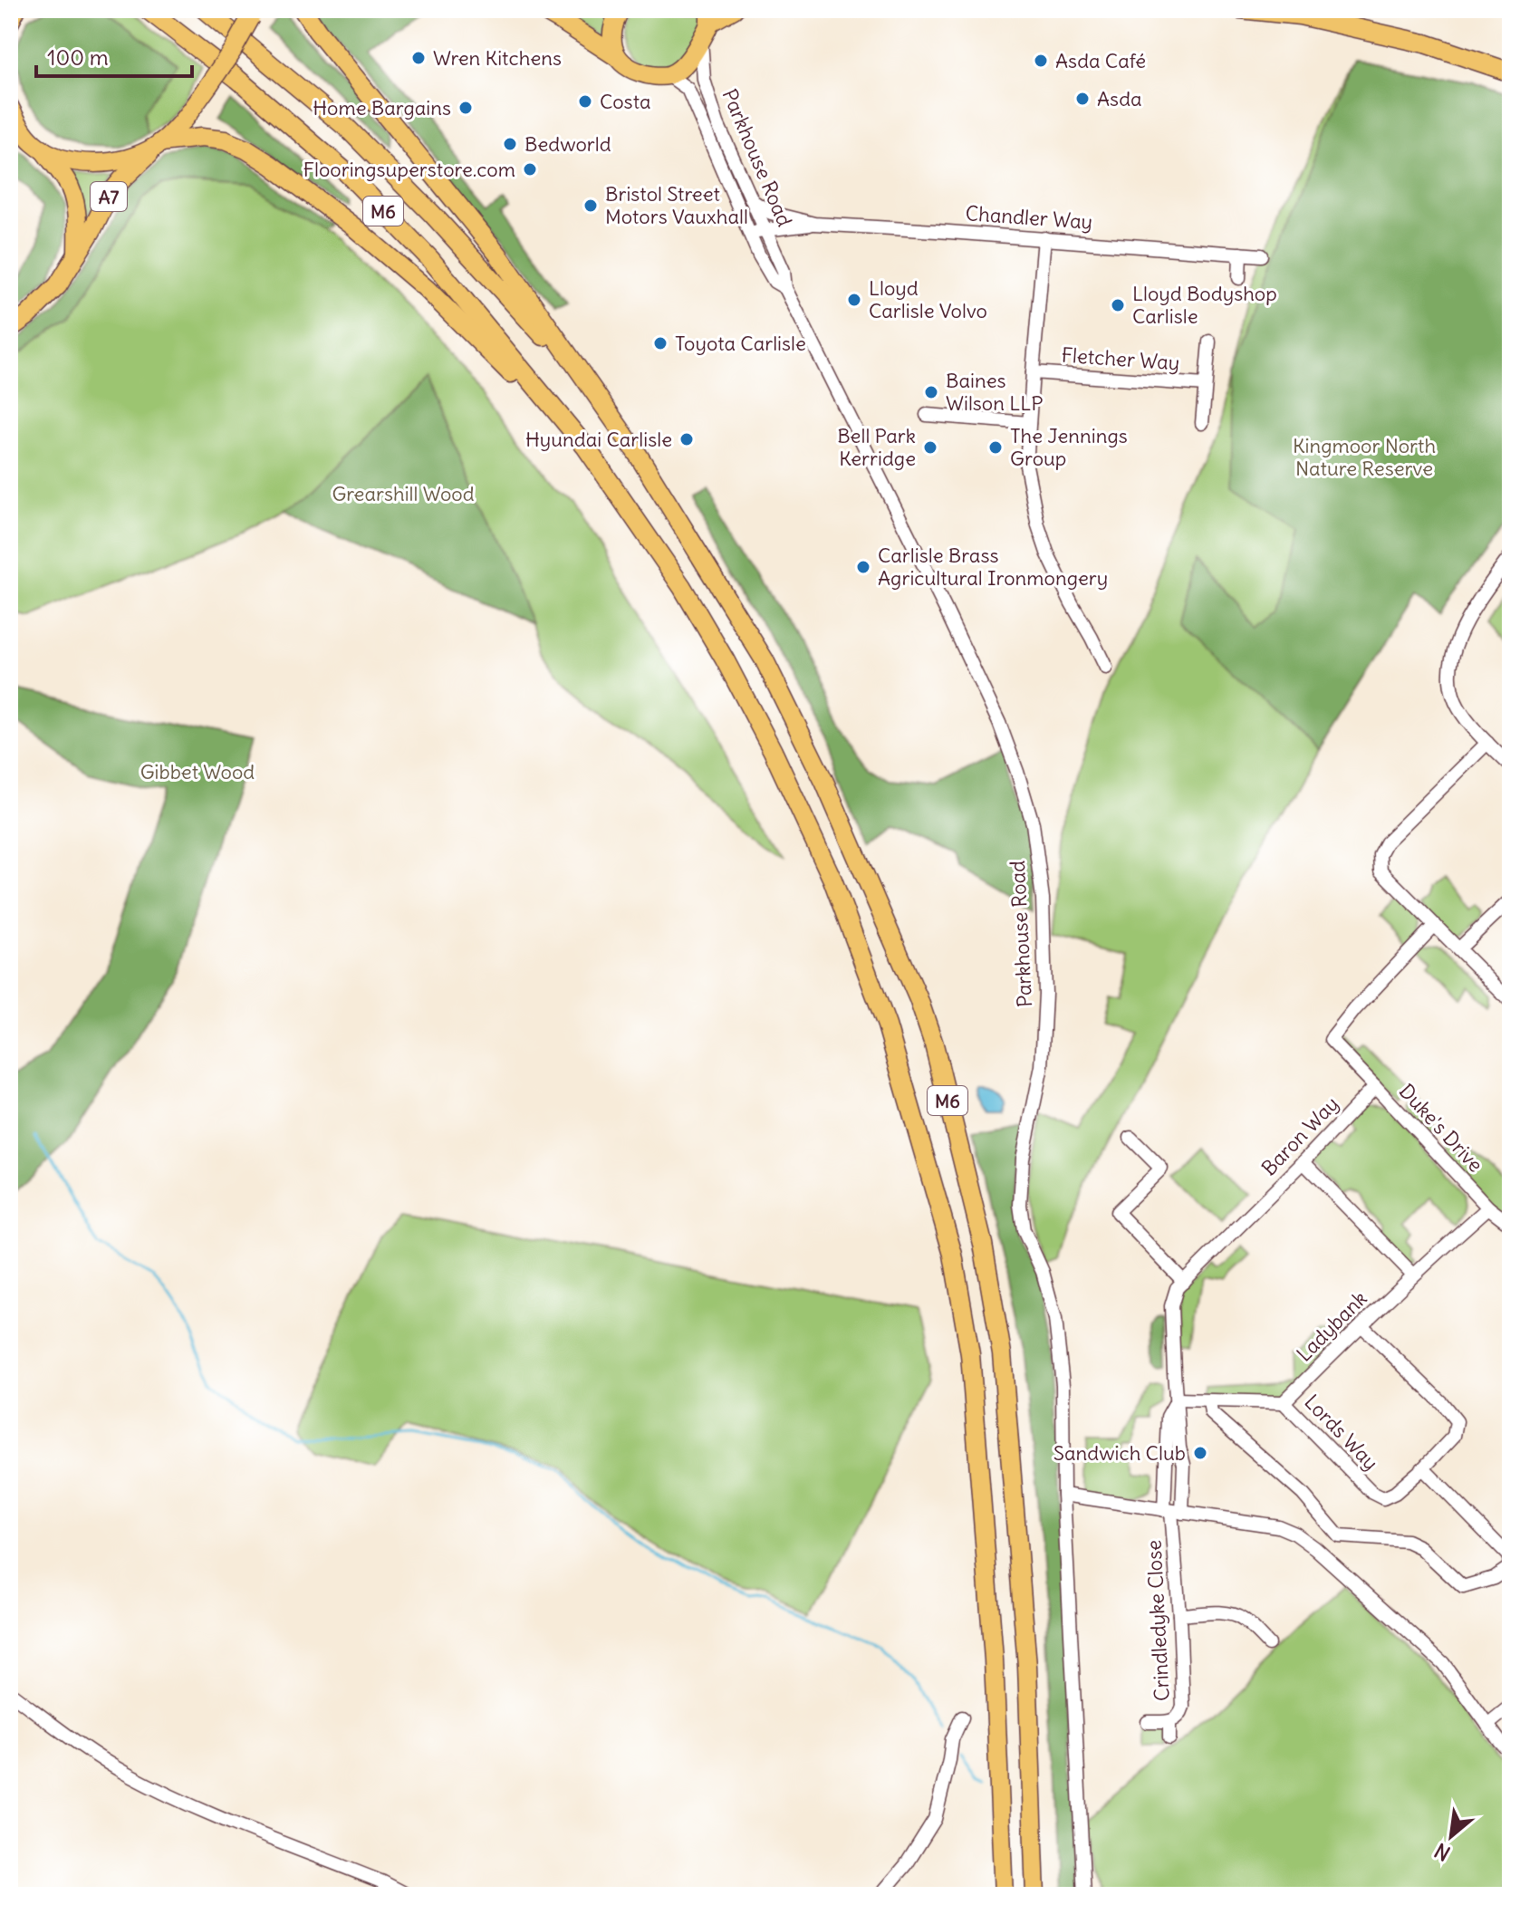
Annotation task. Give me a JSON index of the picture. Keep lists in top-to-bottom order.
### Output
{
  "streets": {
    "highway": ["A7", "M6"],
    "street": [
      "Parkhouse Road",
      "Chandler Way",
      "Fletcher Way",
      "Duke's Drive",
      "Baron Way",
      "Ladybank",
      "Lords Way",
      "Crindledyke Close"
    ]
  },
  "crossings": [
    ["Parkhouse Road", "Chandler Way"],
    ["A7", "M6"],
    ["Duke's Drive", "Baron Way"],
    ["Duke's Drive", "Ladybank"],
    ["Baron Way", "Crindledyke Close"],
    ["Ladybank", "Lords Way"]
  ],
  "parks": ["Kingmoor North Nature Reserve", "Grearshill Wood", "Gibbet Wood"],
  "places": [
    "Wren Kitchens",
    "Asda Café",
    "Asda",
    "Costa",
    "Home Bargains",
    "Bedworld",
    "Flooringsuperstore.com",
    "Bristol Street Motors Vauxhall",
    "Lloyd Carlisle Volvo",
    "Lloyd Bodyshop Carlisle",
    "Toyota Carlisle",
    "Baines Wilson LLP",
    "Hyundai Carlisle",
    "Bell Park Kerridge",
    "The Jennings Group",
    "Carlisle Brass Agricultural Ironmongery",
    "Sandwich Club"
  ],
  "scale_bar": "100 m",
  "north": "bottom left"
}
